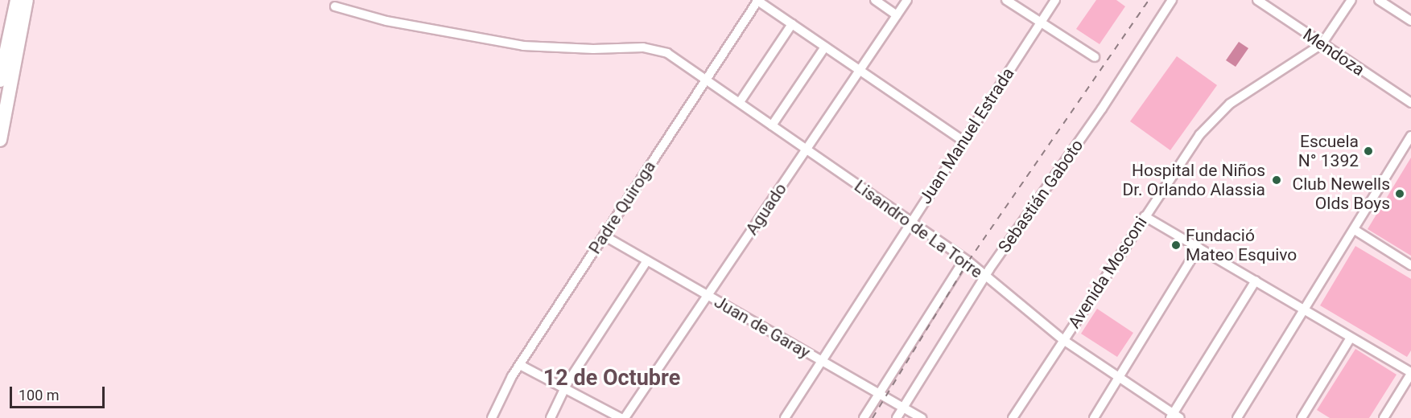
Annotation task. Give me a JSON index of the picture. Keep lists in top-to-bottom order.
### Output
{
  "streets": {
    "street": [
      "Mendoza",
      "Juan Manuel Estrada",
      "Sebastián Gaboto",
      "Padre Quiroga",
      "Aguado",
      "Lisandro de La Torre",
      "Avenida Mosconi",
      "Juan de Garay"
    ]
  },
  "crossings": [
    ["Mendoza", "Avenida Mosconi"],
    ["Juan Manuel Estrada", "Lisandro de La Torre"],
    ["Juan Manuel Estrada", "Juan de Garay"],
    ["Sebastián Gaboto", "Lisandro de La Torre"],
    ["Sebastián Gaboto", "Juan de Garay"],
    ["Padre Quiroga", "Lisandro de La Torre"],
    ["Padre Quiroga", "Juan de Garay"],
    ["Aguado", "Lisandro de La Torre"],
    ["Aguado", "Juan de Garay"],
    ["Lisandro de La Torre", "Avenida Mosconi"]
  ],
  "districts": ["12 de Octubre"],
  "places": [
    "Escuela N° 1392",
    "Hospital de Niños Dr. Orlando Alassia",
    "Club Newells Olds Boys",
    "Fundació Mateo Esquivo"
  ],
  "scale_bar": "100 m"
}
